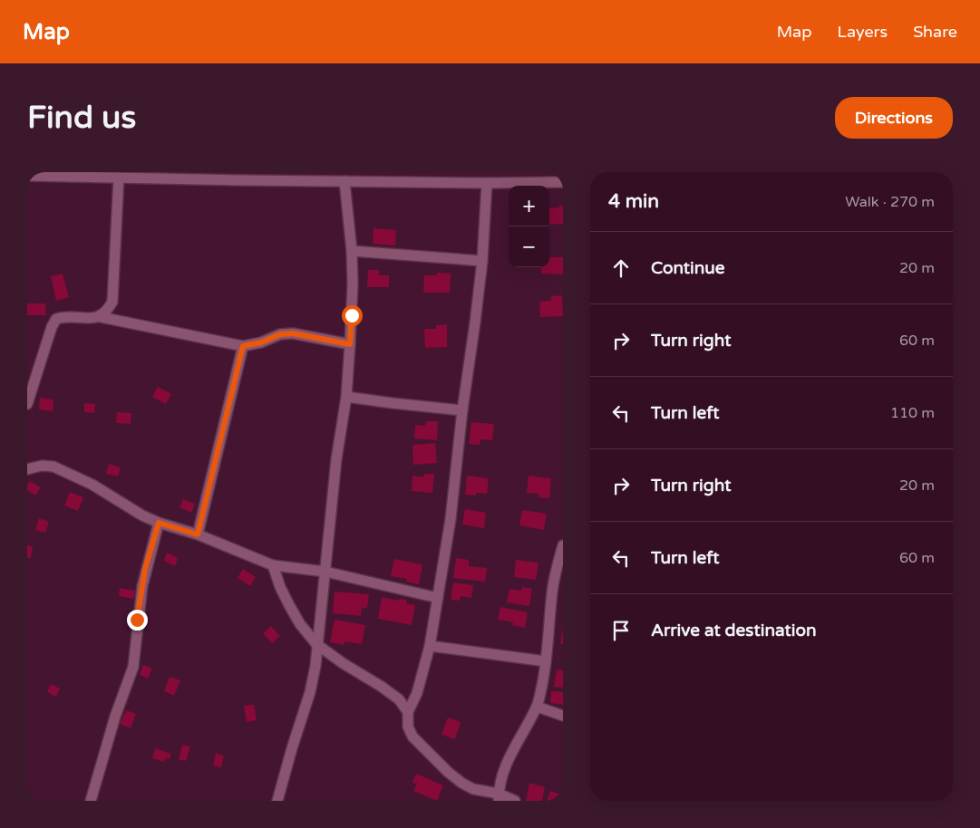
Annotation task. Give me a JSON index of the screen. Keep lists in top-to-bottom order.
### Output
{
  "page": {
    "header": "Map",
    "nav": ["Map", "Layers", "Share"],
    "buttons": "Directions",
    "title": "Find us",
    "heading": ["4 min", "Walk · 270 m"],
    "map_buttons": ["+", "−"],
    "list": [
      ["Continue", "20 m"],
      ["Turn right", "60 m"],
      ["Turn left", "110 m"],
      ["Turn right", "20 m"],
      ["Turn left", "60 m"],
      "Arrive at destination"
    ]
  }
}
